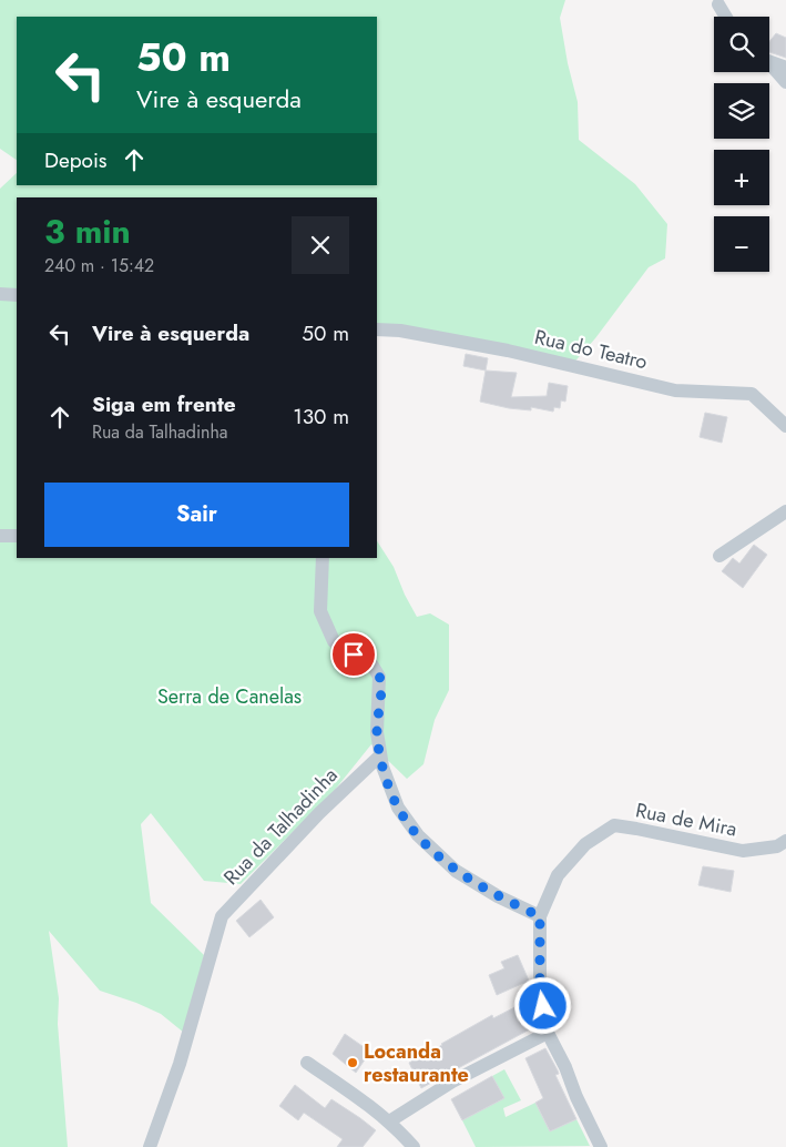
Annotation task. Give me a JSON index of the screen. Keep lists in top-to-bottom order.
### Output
{
  "streets": {
    "street": ["Rua do Teatro", "Rua de Mira", "Rua da Talhadinha"]
  },
  "parks": ["Serra de Canelas"],
  "places": ["Locanda restaurante"],
  "page": {
    "map_buttons": ["+", "−"],
    "turn": ["50 m", "Vire à esquerda"],
    "then": "Depois",
    "heading": ["3 min", "240 m · 15:42"],
    "list": [
      {
        "name": "Vire à esquerda",
        "value": "50 m"
      },
      {
        "name": "Siga em frente",
        "note": "Rua da Talhadinha",
        "value": "130 m"
      }
    ],
    "buttons": "Sair"
  }
}
